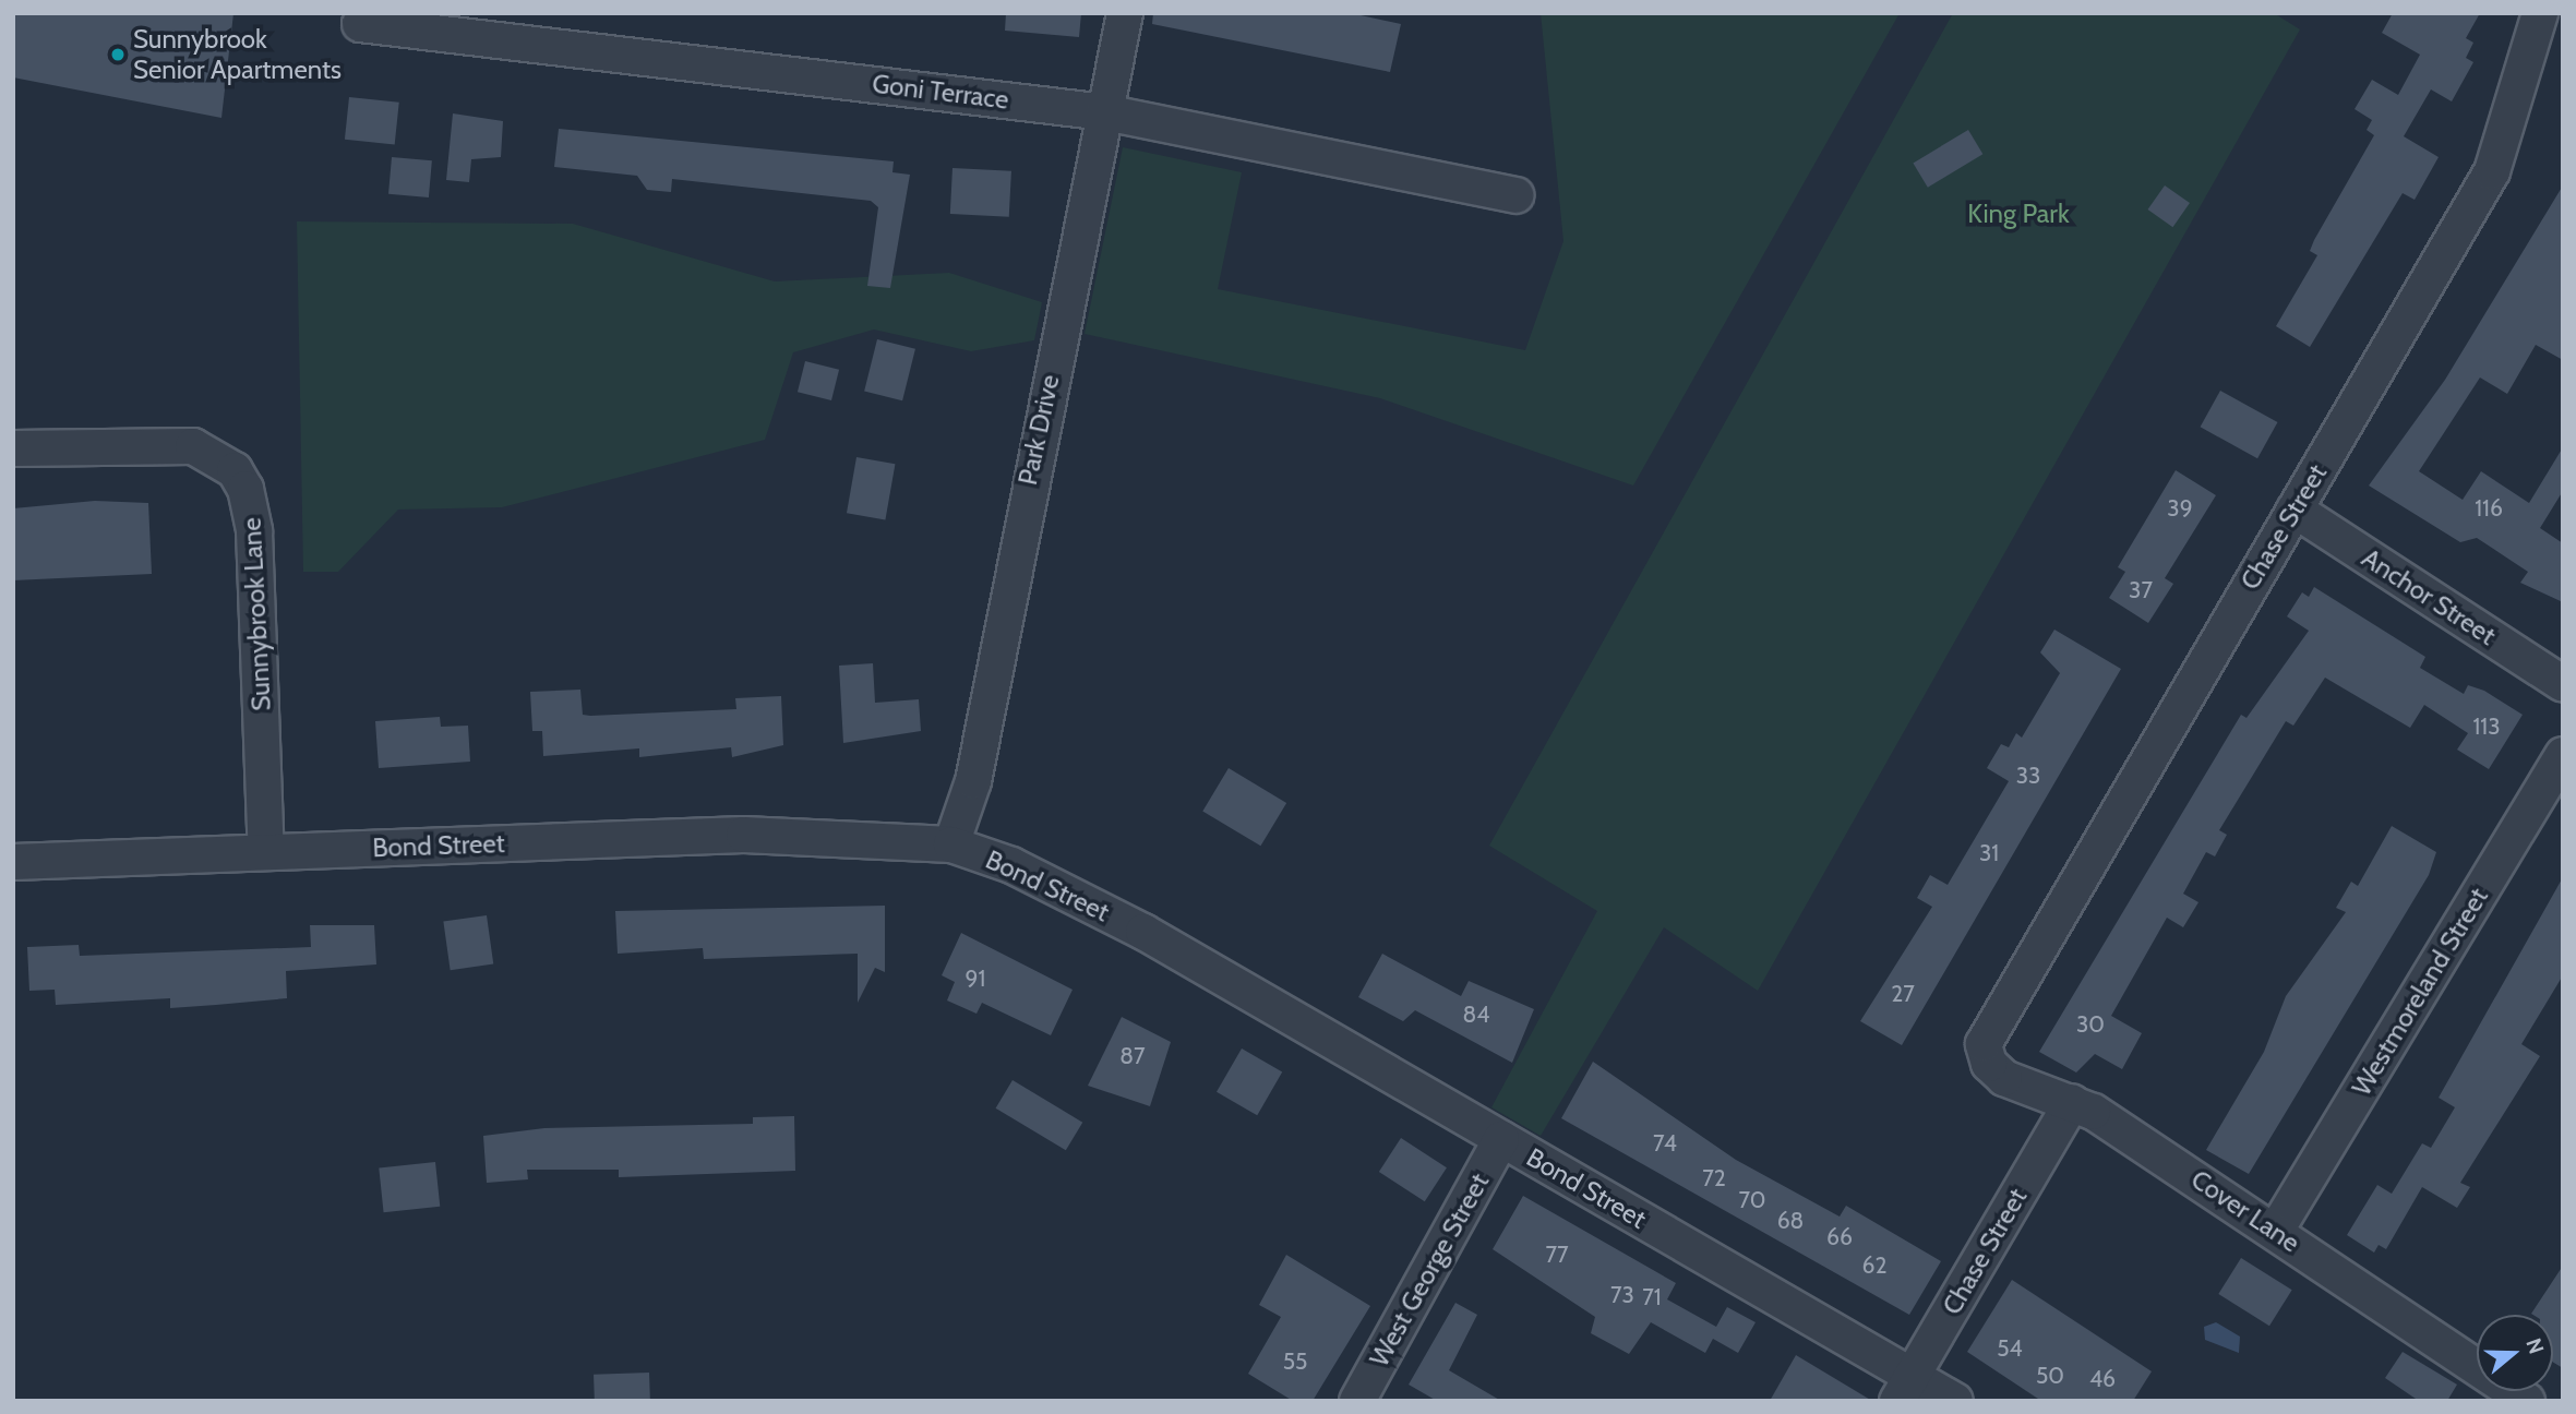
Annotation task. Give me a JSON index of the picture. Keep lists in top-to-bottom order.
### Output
{
  "streets": {
    "street": [
      "Goni Terrace",
      "Park Drive",
      "Chase Street",
      "Anchor Street",
      "Sunnybrook Lane",
      "Bond Street",
      "Westmoreland Street",
      "Cover Lane",
      "West George Street"
    ]
  },
  "crossings": [
    ["Goni Terrace", "Park Drive"],
    ["Park Drive", "Bond Street"],
    ["Chase Street", "Anchor Street"],
    ["Chase Street", "Bond Street"],
    ["Chase Street", "Cover Lane"],
    ["Sunnybrook Lane", "Bond Street"],
    ["Bond Street", "West George Street"],
    ["Westmoreland Street", "Cover Lane"]
  ],
  "parks": ["King Park"],
  "places": ["Sunnybrook Senior Apartments"],
  "house_numbers": [
    "39",
    "116",
    "37",
    "113",
    "33",
    "31",
    "91",
    "27",
    "84",
    "30",
    "87",
    "74",
    "72",
    "70",
    "68",
    "66",
    "77",
    "62",
    "73",
    "71",
    "54",
    "55",
    "50",
    "46"
  ],
  "north": "right"
}
